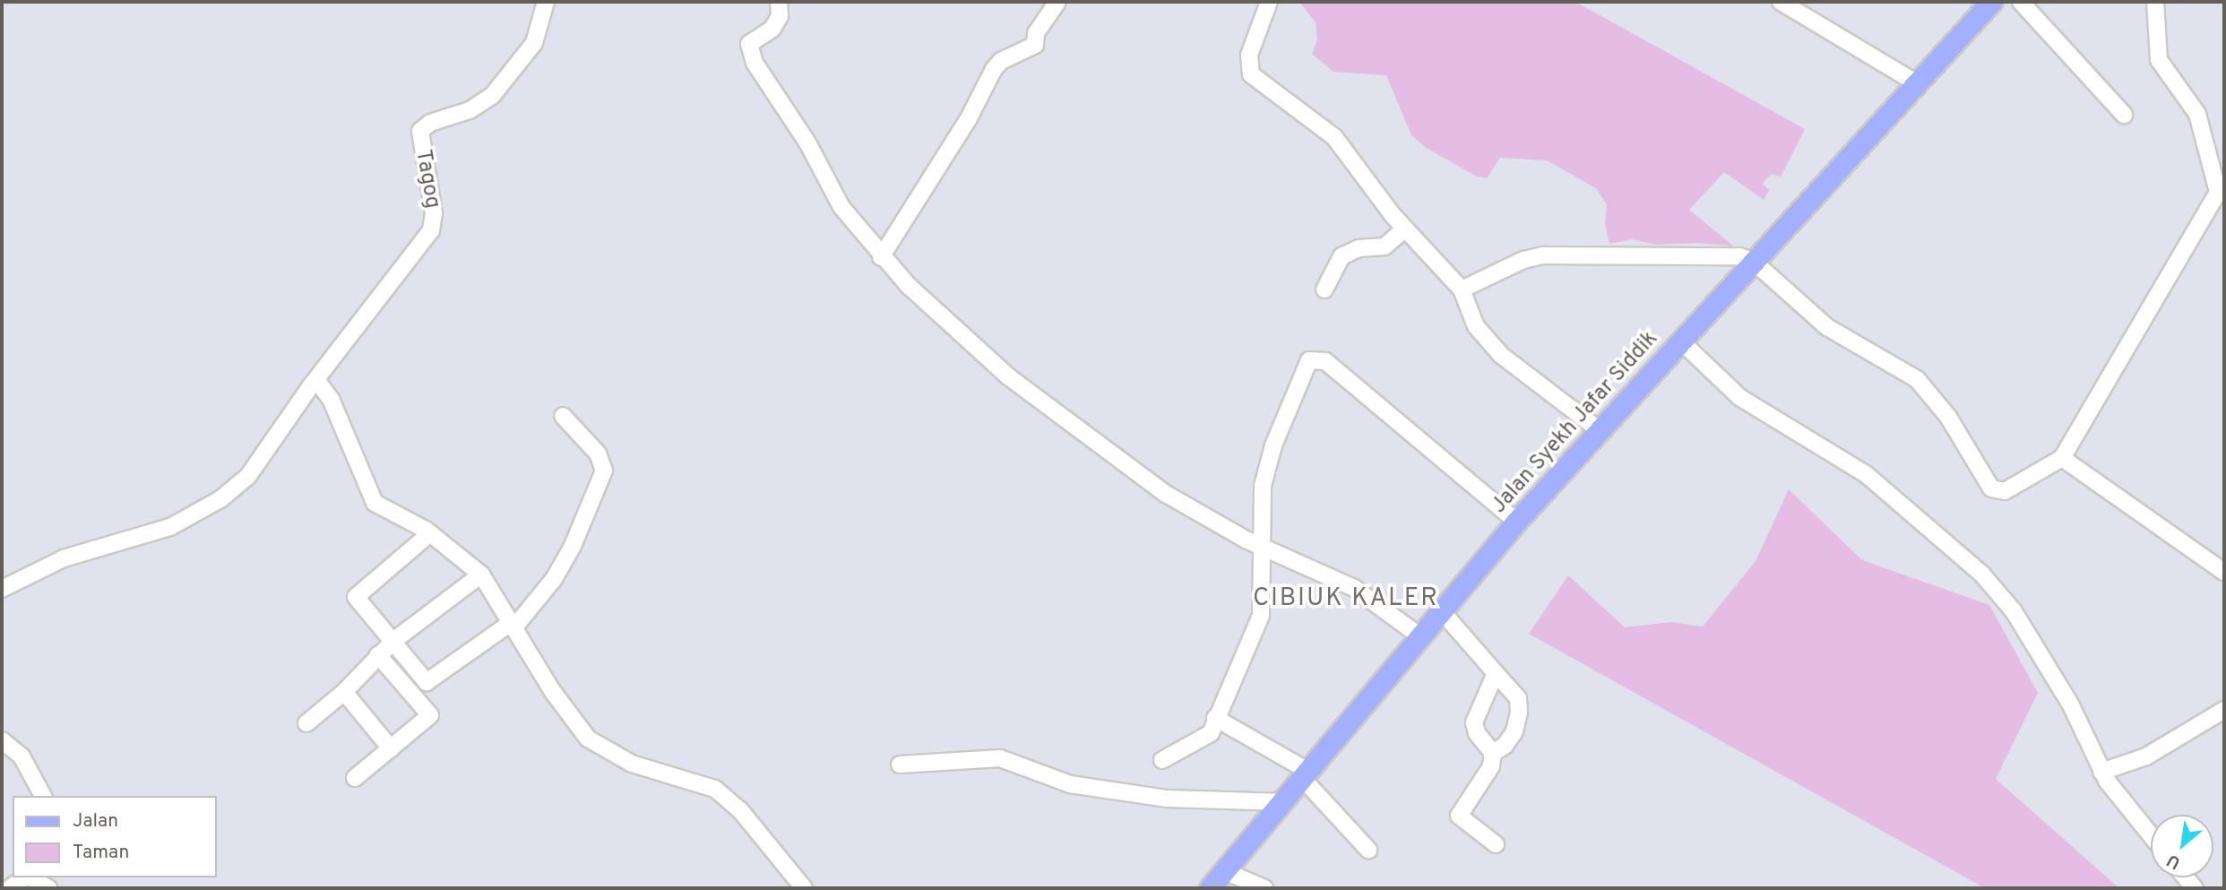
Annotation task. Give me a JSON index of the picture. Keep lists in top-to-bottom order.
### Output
{
  "streets": {
    "main road": ["Jalan Syekh Jafar Siddik"],
    "street": ["Tagog"]
  },
  "districts": ["CIBIUK KALER"],
  "legend": ["Jalan", "Taman"],
  "north": "bottom left"
}
